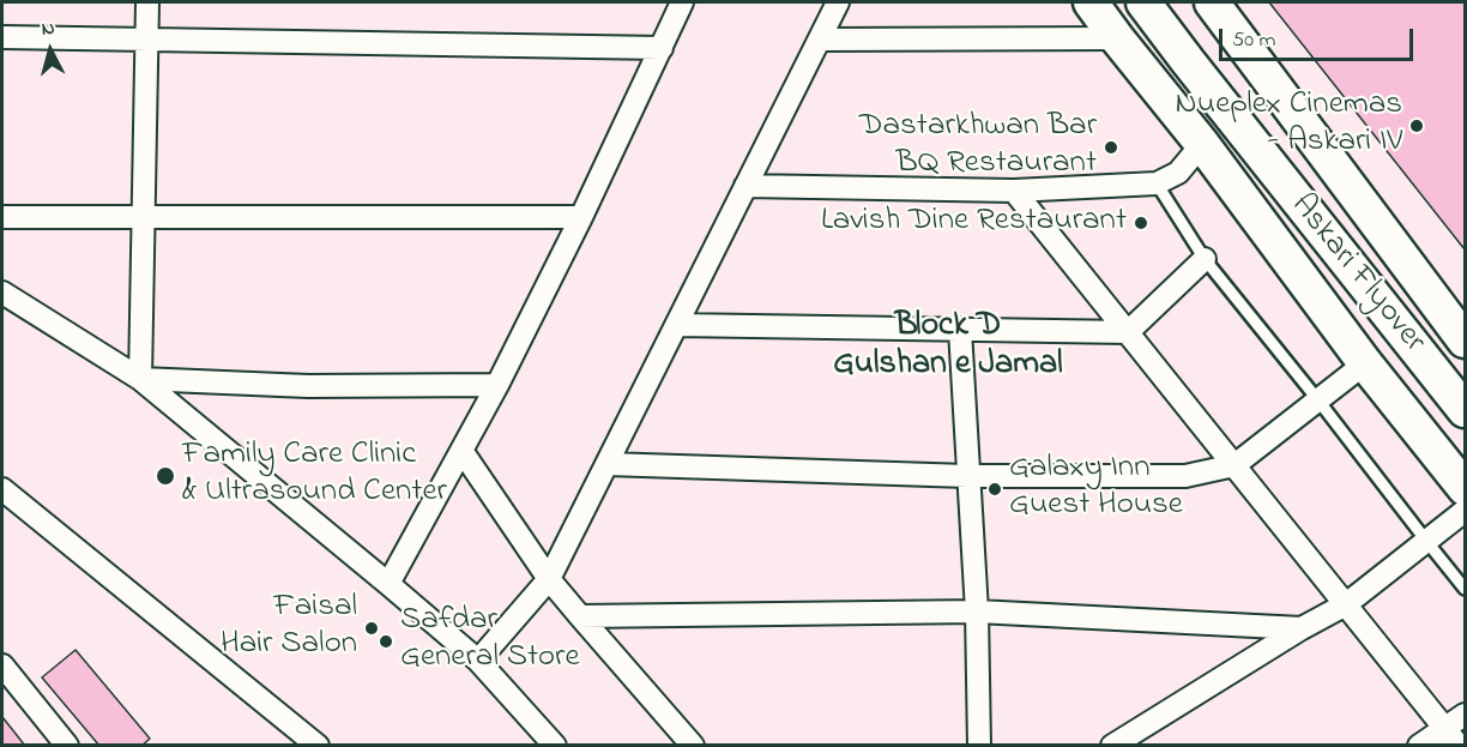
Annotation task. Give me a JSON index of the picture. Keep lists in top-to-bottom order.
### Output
{
  "streets": {
    "main road": ["Askari Flyover"]
  },
  "districts": ["Block D Gulshan e Jamal"],
  "places": [
    "Nueplex Cinemas - Askari IV",
    "Dastarkhwan Bar BQ Restaurant",
    "Lavish Dine Restaurant",
    "Family Care Clinic & Ultrasound Center",
    "Galaxy Inn Guest House",
    "Faisal Hair Salon",
    "Safdar General Store"
  ],
  "scale_bar": "50 m",
  "north": "top"
}
